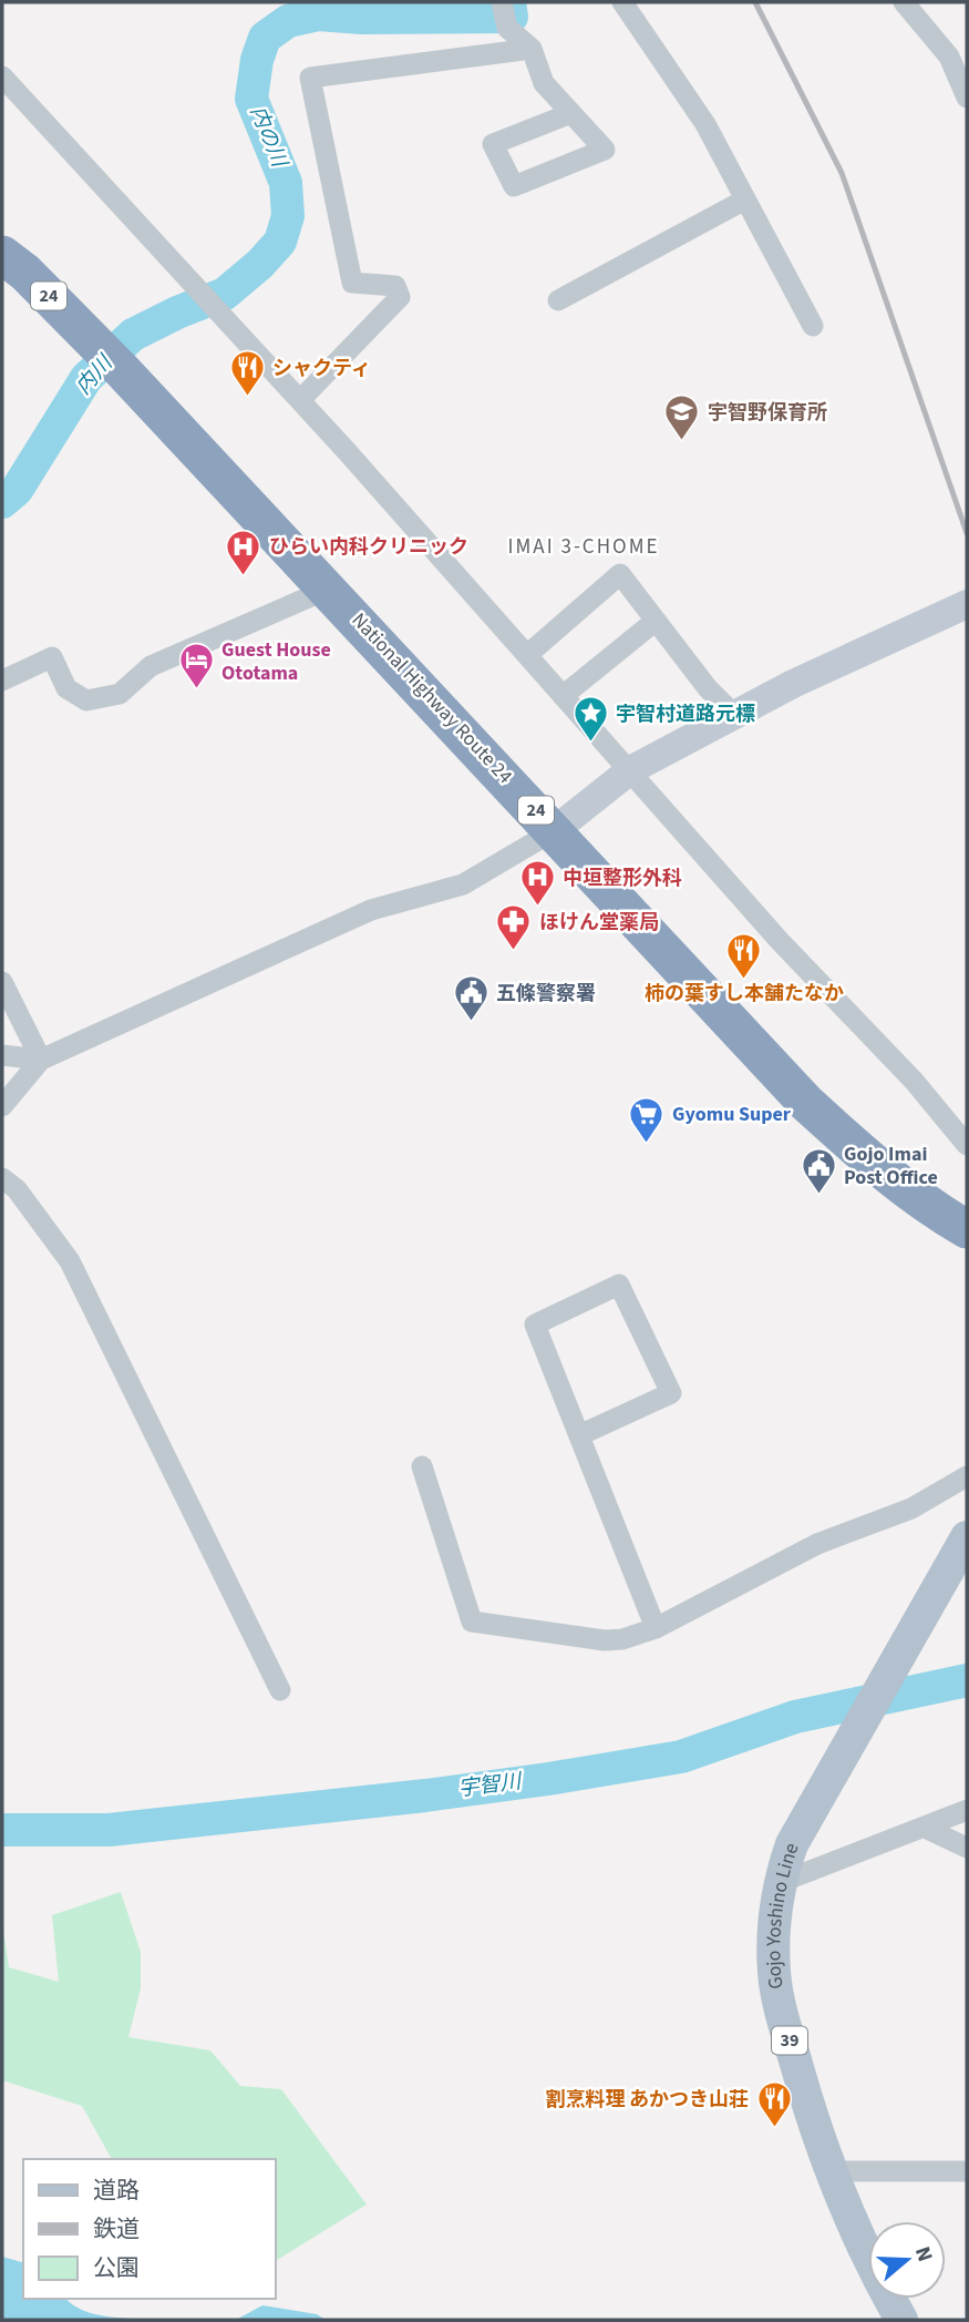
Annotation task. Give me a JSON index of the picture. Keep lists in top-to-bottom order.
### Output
{
  "streets": {
    "highway": ["24", "National Highway Route 24"],
    "main road": ["Gojo Yoshino Line", "39"]
  },
  "districts": ["IMAI 3-CHOME"],
  "water": ["内の川", "内川", "宇智川"],
  "places": {
    "restaurant": ["シャクティ", "柿の葉すし本舗たなか", "割烹料理 あかつき山荘"],
    "school or university": ["宇智野保育所"],
    "hospital": ["ひらい内科クリニック", "中垣整形外科"],
    "hotel": ["Guest House Ototama"],
    "place": ["宇智村道路元標"],
    "pharmacy": ["ほけん堂薬局"],
    "public building": ["五條警察署", "Gojo Imai Post Office"],
    "supermarket": ["Gyomu Super"]
  },
  "legend": ["道路", "鉄道", "公園"],
  "north": "right"
}
